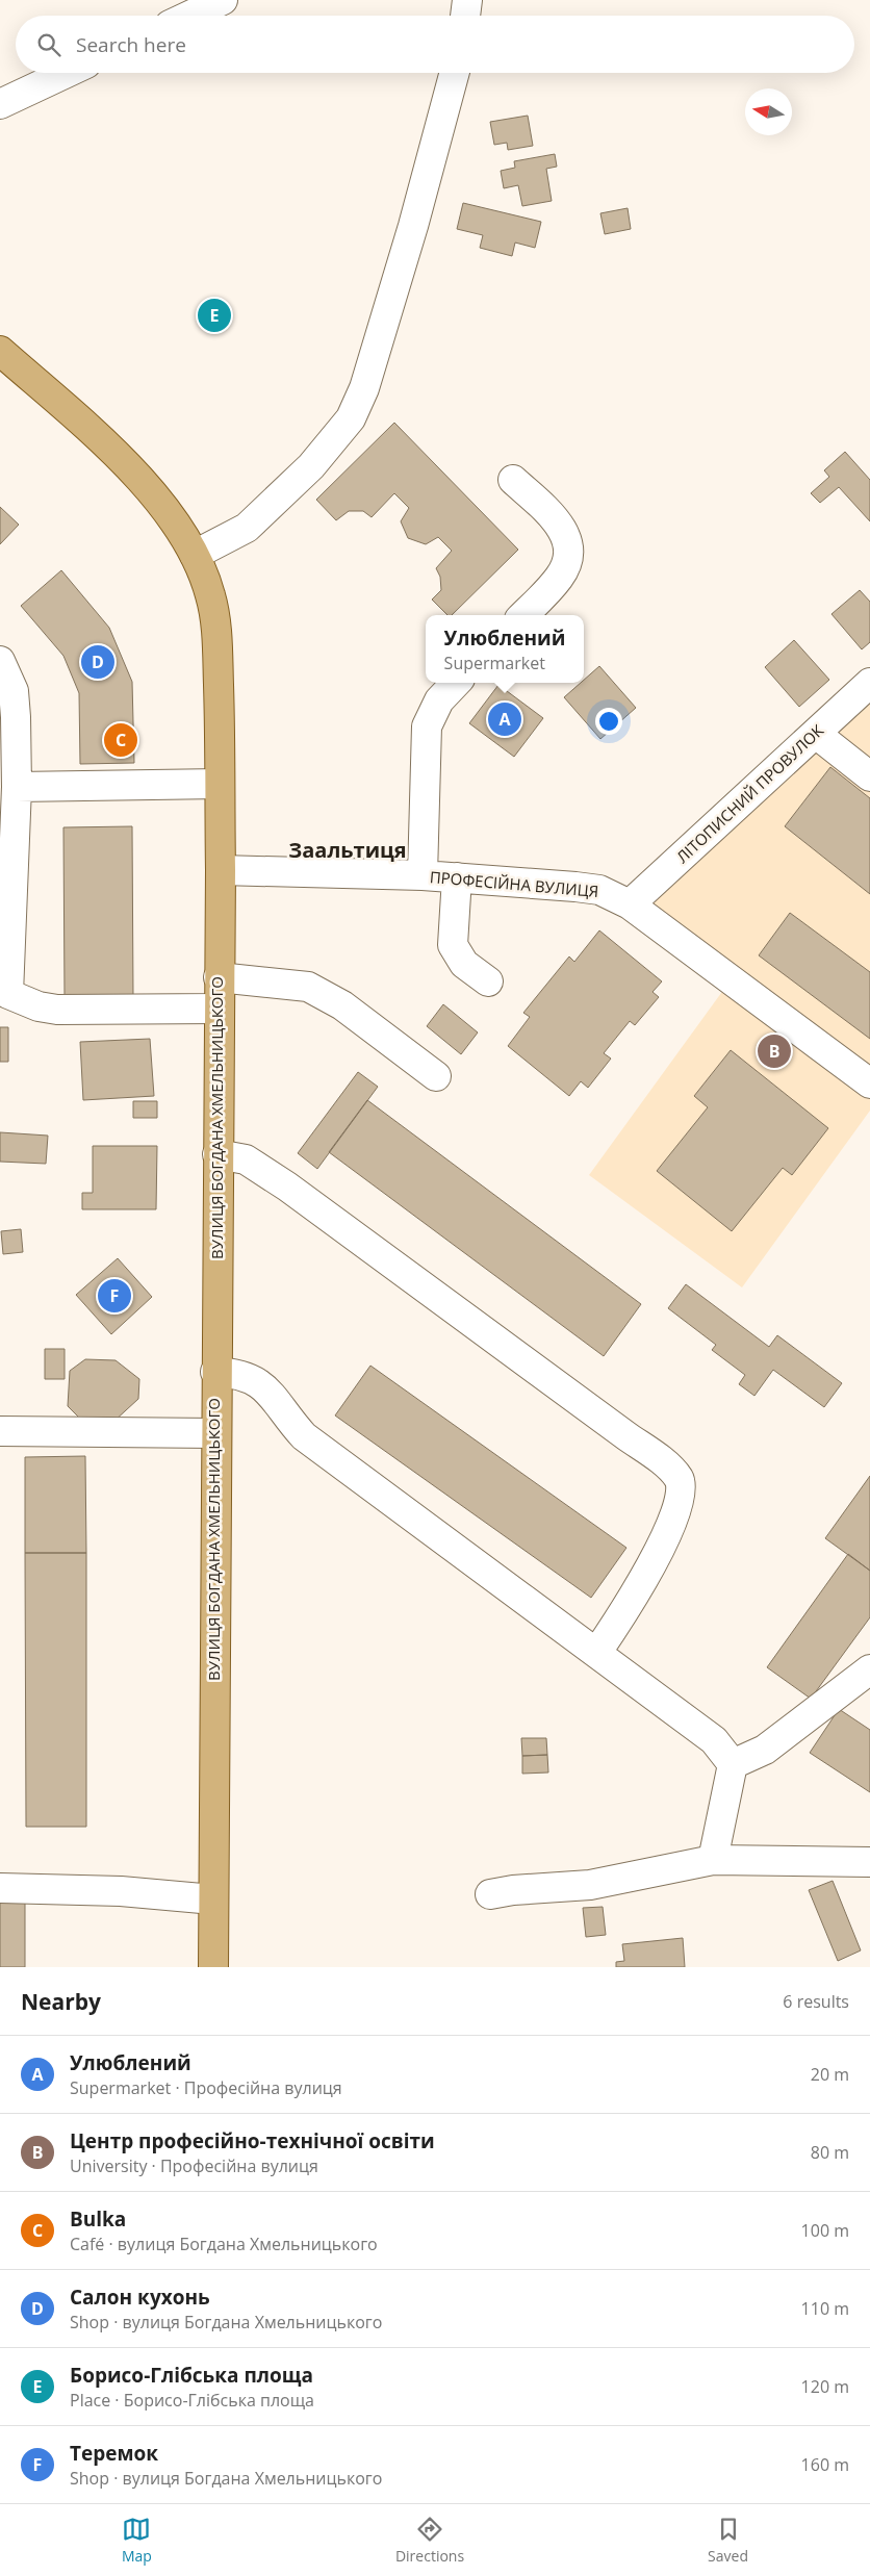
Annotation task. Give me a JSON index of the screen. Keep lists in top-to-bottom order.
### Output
{
  "streets": {
    "main road": ["ВУЛИЦЯ БОГДАНА ХМЕЛЬНИЦЬКОГО"],
    "street": ["ЛІТОПИСНИЙ ПРОВУЛОК", "ПРОФЕСІЙНА ВУЛИЦЯ"]
  },
  "crossings": [
    ["ЛІТОПИСНИЙ ПРОВУЛОК", "ПРОФЕСІЙНА ВУЛИЦЯ"],
    ["ПРОФЕСІЙНА ВУЛИЦЯ", "ВУЛИЦЯ БОГДАНА ХМЕЛЬНИЦЬКОГО"]
  ],
  "districts": ["Заальтиця"],
  "north": "left",
  "page": {
    "search": "Search here",
    "pins": [
      "E",
      "D",
      "A",
      "C",
      "B",
      "F"
    ],
    "popup": ["Улюблений", "Supermarket"],
    "heading": ["Nearby", "6 results"],
    "list": [
      {
        "mark": "A",
        "name": "Улюблений",
        "note": "Supermarket · Професійна вулиця",
        "value": "20 m"
      },
      {
        "mark": "B",
        "name": "Центр професійно-технічної освіти",
        "note": "University · Професійна вулиця",
        "value": "80 m"
      },
      {
        "mark": "C",
        "name": "Bulka",
        "note": "Café · вулиця Богдана Хмельницького",
        "value": "100 m"
      },
      {
        "mark": "D",
        "name": "Салон кухонь",
        "note": "Shop · вулиця Богдана Хмельницького",
        "value": "110 m"
      },
      {
        "mark": "E",
        "name": "Борисо-Глібська площа",
        "note": "Place · Борисо-Глібська площа",
        "value": "120 m"
      },
      {
        "mark": "F",
        "name": "Теремок",
        "note": "Shop · вулиця Богдана Хмельницького",
        "value": "160 m"
      }
    ],
    "nav": ["Map", "Directions", "Saved"]
  }
}
